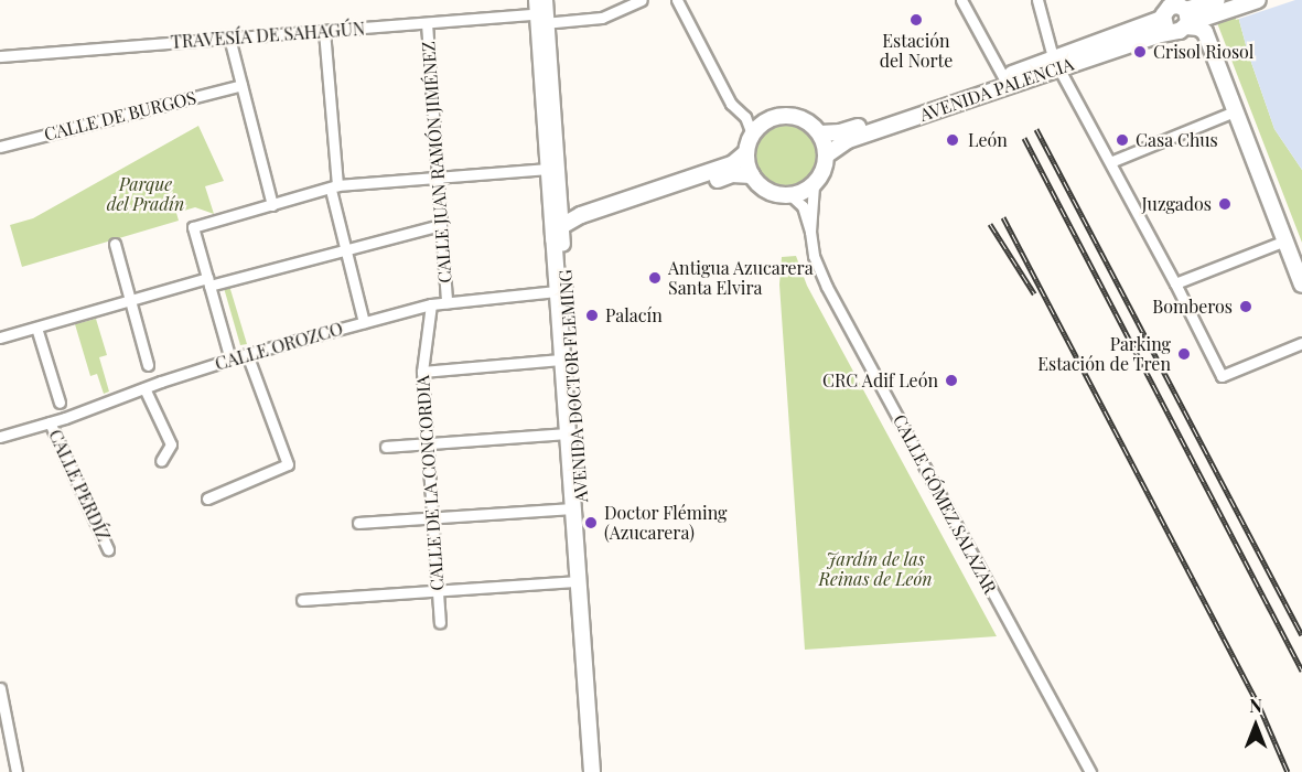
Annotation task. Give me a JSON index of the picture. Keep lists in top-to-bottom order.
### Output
{
  "streets": {
    "main road": ["AVENIDA PALENCIA", "AVENIDA DOCTOR FLEMING"],
    "street": [
      "TRAVESÍA DE SAHAGÚN",
      "CALLE DE BURGOS",
      "CALLE JUAN RAMÓN JIMÉNEZ",
      "CALLE OROZCO",
      "CALLE DE LA CONCORDIA",
      "CALLE PERDÍZ",
      "CALLE GÓMEZ SALAZAR"
    ]
  },
  "crossings": [
    ["TRAVESÍA DE SAHAGÚN", "CALLE JUAN RAMÓN JIMÉNEZ"],
    ["TRAVESÍA DE SAHAGÚN", "AVENIDA DOCTOR FLEMING"],
    ["AVENIDA PALENCIA", "CALLE GÓMEZ SALAZAR"],
    ["CALLE JUAN RAMÓN JIMÉNEZ", "CALLE OROZCO"],
    ["CALLE OROZCO", "AVENIDA DOCTOR FLEMING"],
    ["CALLE OROZCO", "CALLE DE LA CONCORDIA"],
    ["CALLE OROZCO", "CALLE PERDÍZ"]
  ],
  "parks": ["Parque del Pradín", "Jardín de las Reinas de León"],
  "places": [
    "Estación del Norte",
    "Crisol Riosol",
    "León",
    "Casa Chus",
    "Juzgados",
    "Antigua Azucarera Santa Elvira",
    "Bomberos",
    "Palacín",
    "Parking Estación de Tren",
    "CRC Adif León",
    "Doctor Fléming (Azucarera)"
  ],
  "north": "top"
}
